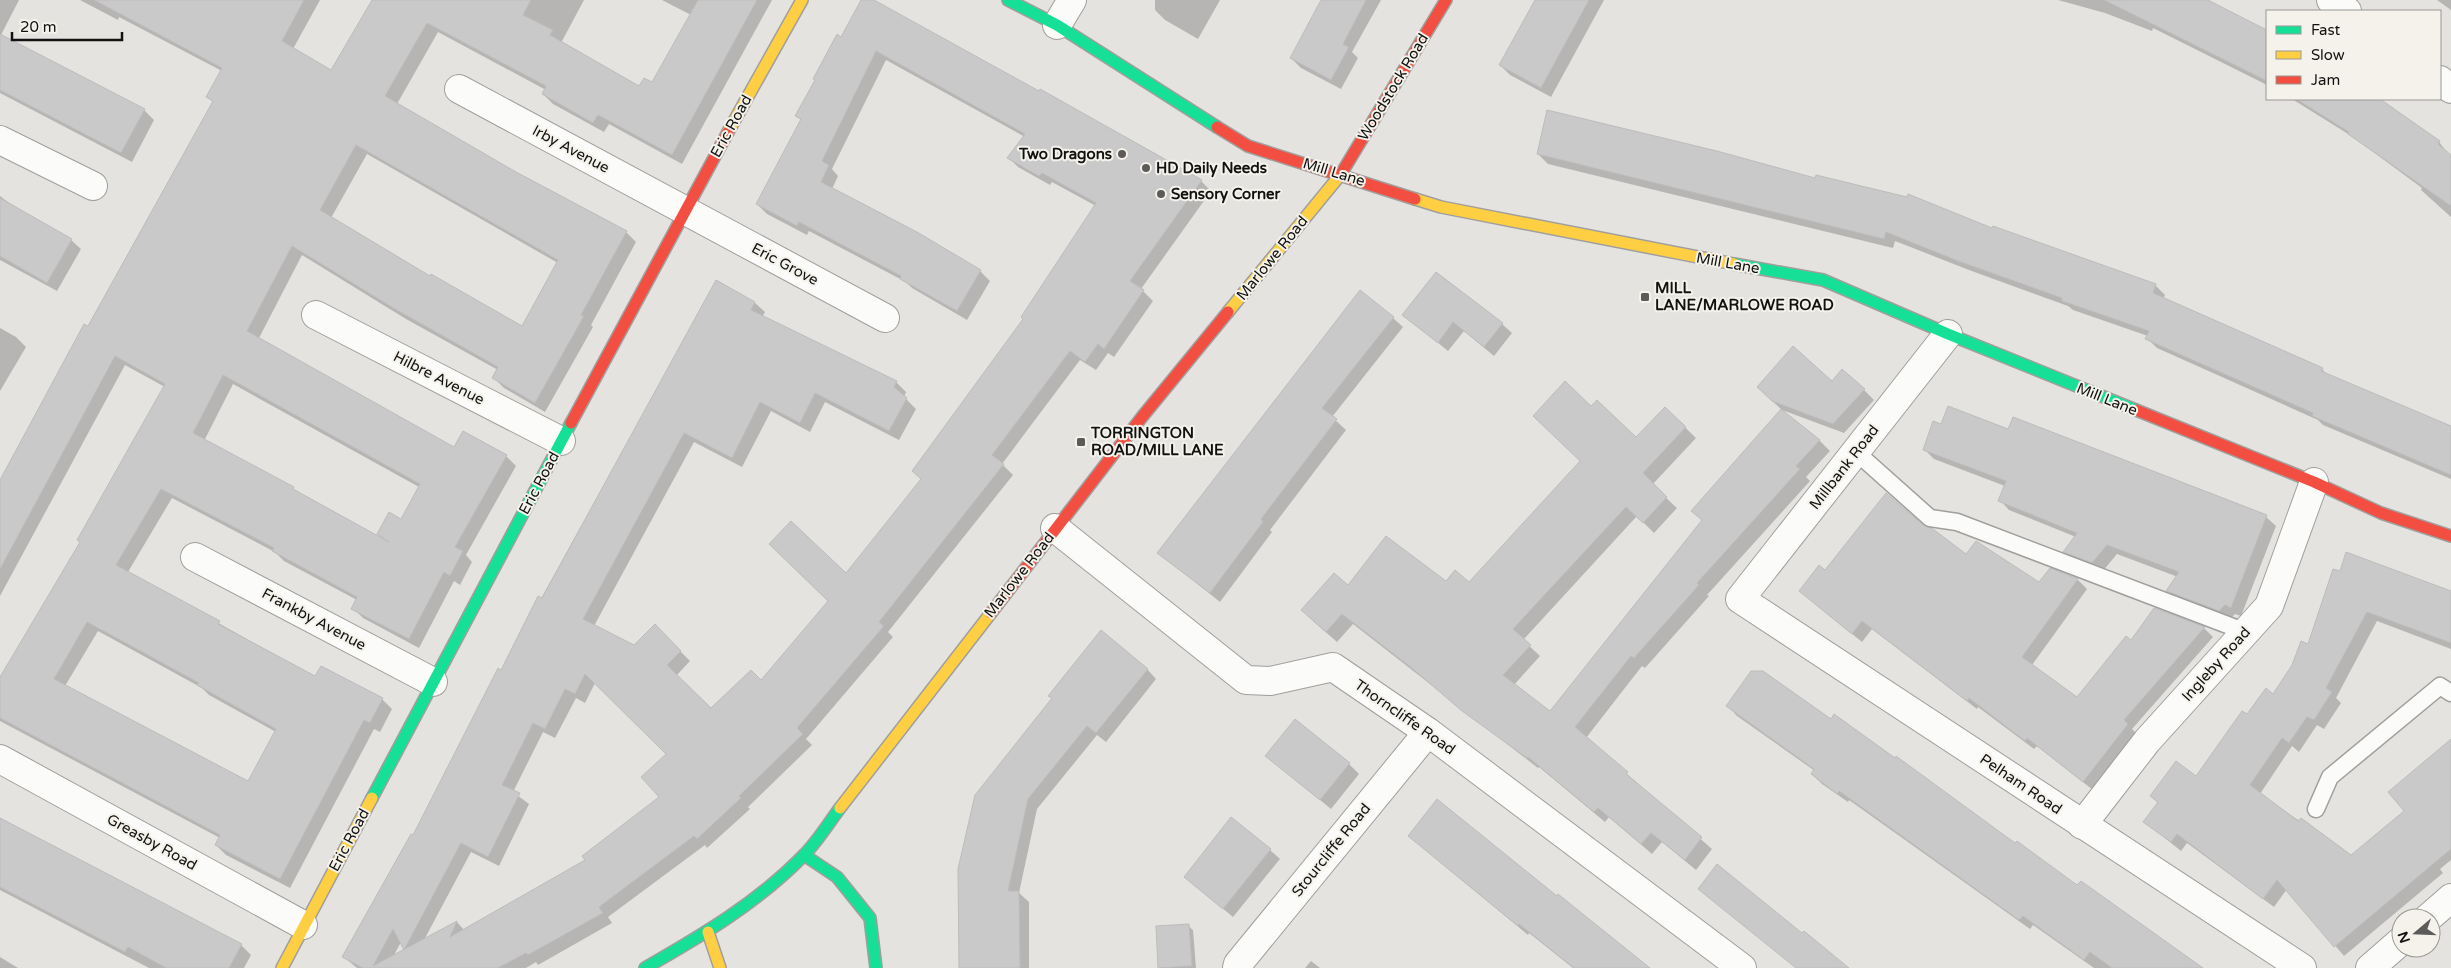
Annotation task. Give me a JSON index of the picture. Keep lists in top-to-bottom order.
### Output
{
  "streets": {
    "street": [
      "Woodstock Road",
      "Eric Road",
      "Irby Avenue",
      "Mill Lane",
      "Marlowe Road",
      "Eric Grove",
      "Hilbre Avenue",
      "Millbank Road",
      "Frankby Avenue",
      "Ingleby Road",
      "Thorncliffe Road",
      "Pelham Road",
      "Greasby Road",
      "Stourcliffe Road"
    ]
  },
  "crossings": [
    ["Woodstock Road", "Mill Lane"],
    ["Woodstock Road", "Marlowe Road"],
    ["Eric Road", "Irby Avenue"],
    ["Eric Road", "Eric Grove"],
    ["Eric Road", "Hilbre Avenue"],
    ["Eric Road", "Frankby Avenue"],
    ["Eric Road", "Greasby Road"],
    ["Irby Avenue", "Eric Grove"],
    ["Mill Lane", "Marlowe Road"],
    ["Mill Lane", "Millbank Road"],
    ["Mill Lane", "Ingleby Road"],
    ["Marlowe Road", "Thorncliffe Road"],
    ["Millbank Road", "Pelham Road"],
    ["Ingleby Road", "Pelham Road"],
    ["Thorncliffe Road", "Stourcliffe Road"]
  ],
  "places": {
    "other": ["Two Dragons", "HD Daily Needs", "Sensory Corner"],
    "transit": ["MILL LANE/MARLOWE ROAD", "TORRINGTON ROAD/MILL LANE"]
  },
  "legend": ["Fast", "Slow", "Jam"],
  "scale_bar": "20 m",
  "north": "left"
}
